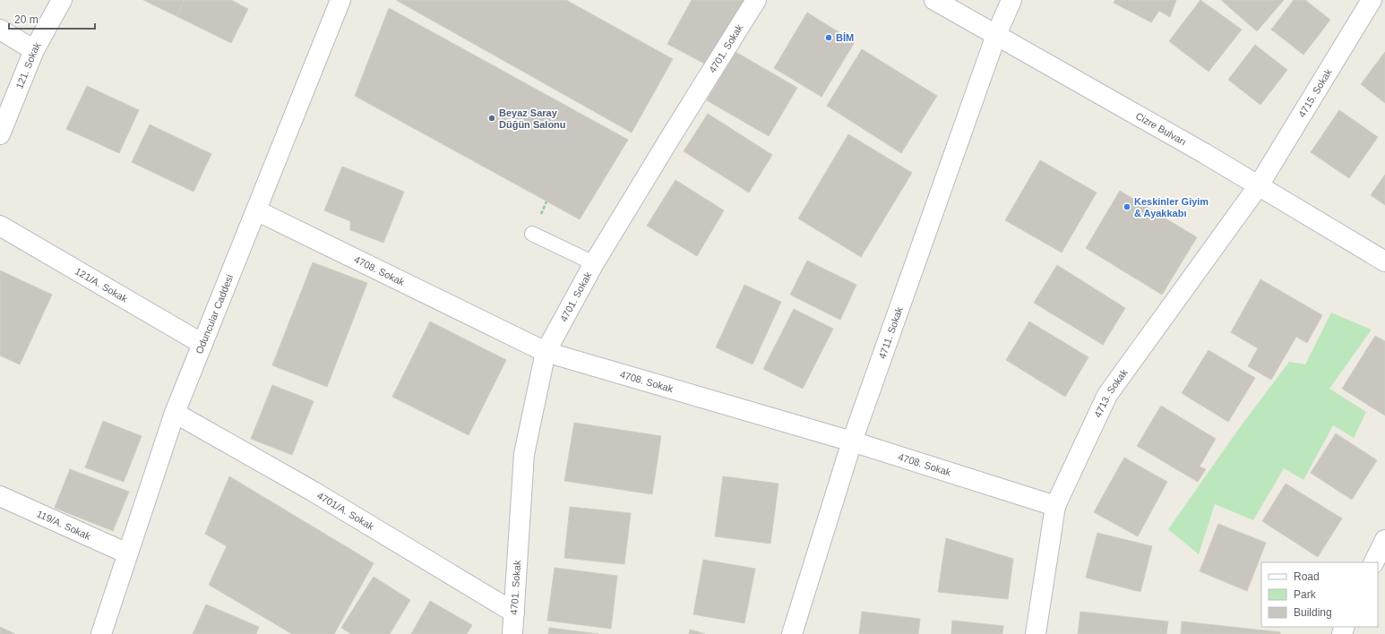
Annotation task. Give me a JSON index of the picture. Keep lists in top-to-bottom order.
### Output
{
  "streets": {
    "street": [
      "4701. Sokak",
      "121. Sokak",
      "4715. Sokak",
      "Cizre Bulvarı",
      "4708. Sokak",
      "121/A. Sokak",
      "Oduncular Caddesi",
      "4711. Sokak",
      "4713. Sokak",
      "4701/A. Sokak",
      "119/A. Sokak"
    ]
  },
  "crossings": [
    ["4701. Sokak", "4708. Sokak"],
    ["4701. Sokak", "4701/A. Sokak"],
    ["4715. Sokak", "Cizre Bulvarı"],
    ["4715. Sokak", "4713. Sokak"],
    ["Cizre Bulvarı", "4711. Sokak"],
    ["Cizre Bulvarı", "4713. Sokak"],
    ["4708. Sokak", "Oduncular Caddesi"],
    ["4708. Sokak", "4711. Sokak"],
    ["4708. Sokak", "4713. Sokak"],
    ["121/A. Sokak", "Oduncular Caddesi"],
    ["Oduncular Caddesi", "4701/A. Sokak"],
    ["Oduncular Caddesi", "119/A. Sokak"]
  ],
  "places": ["BİM", "Beyaz Saray Düğün Salonu", "Keskinler Giyim & Ayakkabı"],
  "legend": ["Road", "Park", "Building"],
  "scale_bar": "20 m"
}
